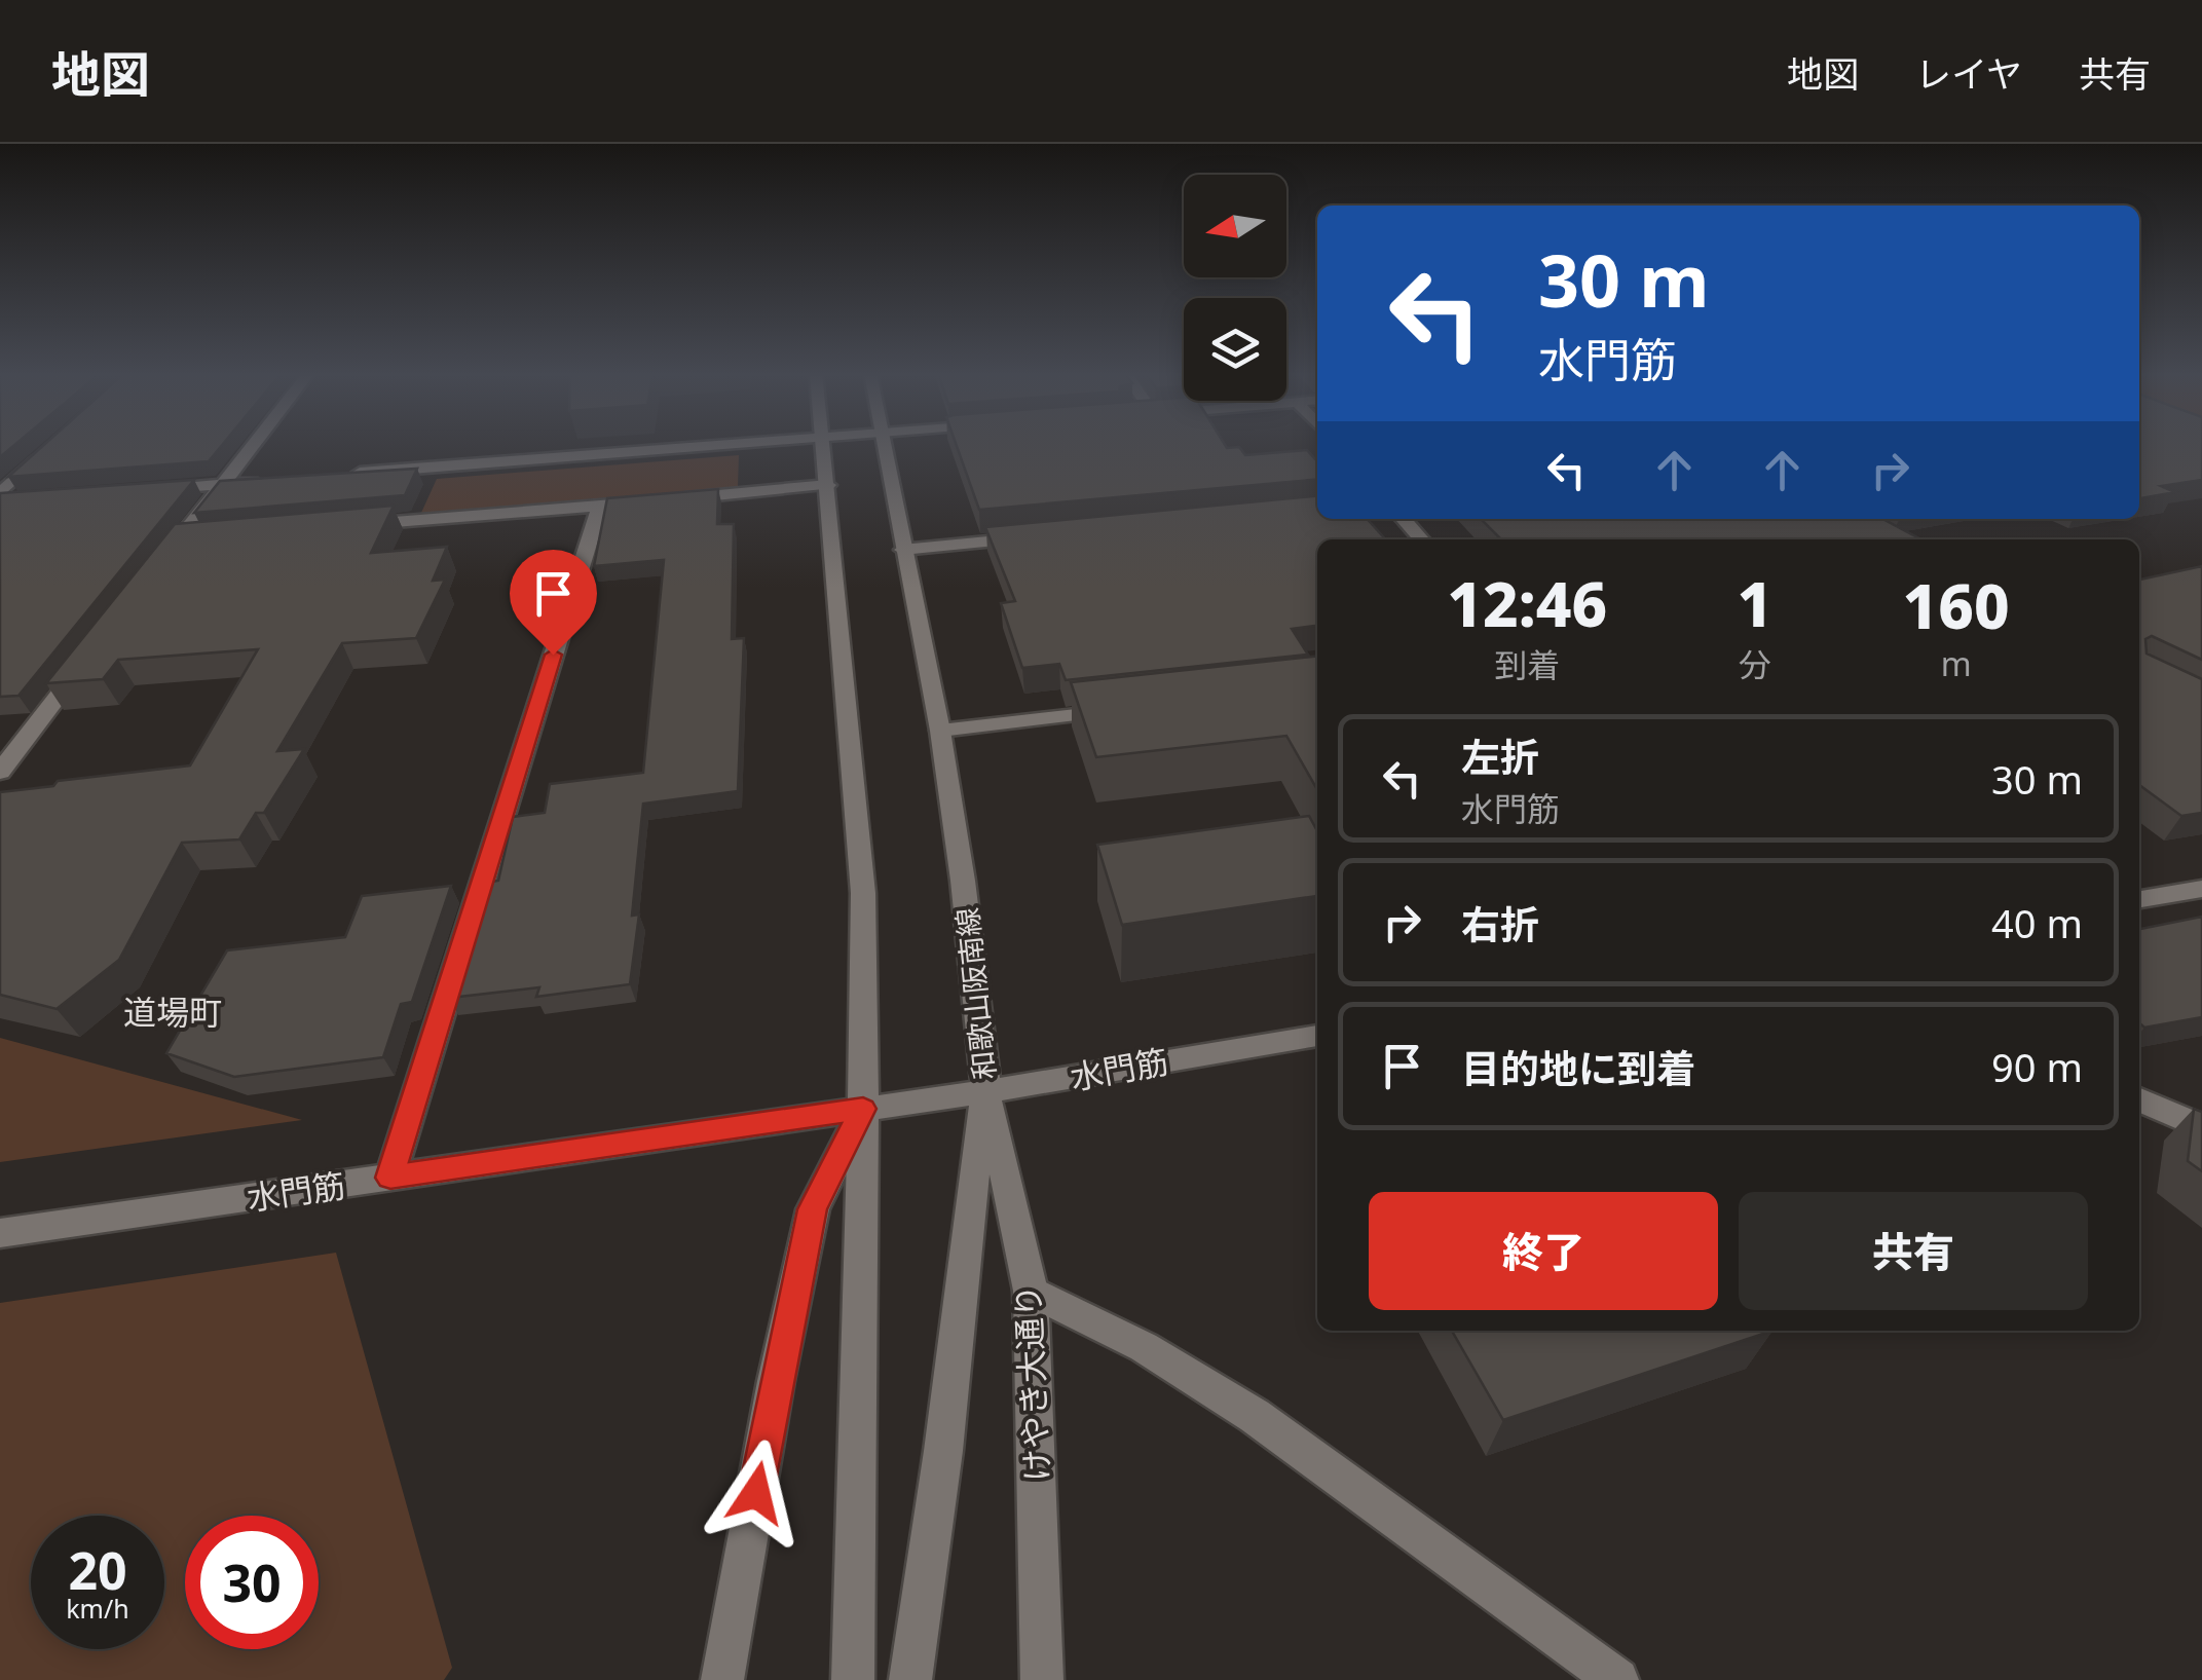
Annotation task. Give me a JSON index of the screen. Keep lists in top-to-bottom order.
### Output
{
  "streets": {
    "street": ["和歌山阪南線", "水門筋", "けやき大通り"]
  },
  "crossings": [
    ["和歌山阪南線", "水門筋"],
    ["和歌山阪南線", "けやき大通り"],
    ["水門筋", "けやき大通り"]
  ],
  "districts": ["道場町"],
  "north": "left",
  "page": {
    "header": "地図",
    "nav": ["地図", "レイヤ", "共有"],
    "turn": ["30 m", "水門筋"],
    "eta": [
      "12:46",
      "到着",
      "1",
      "分",
      "160",
      "m"
    ],
    "list": [
      {
        "name": "左折",
        "note": "水門筋",
        "value": "30 m"
      },
      {
        "name": "右折",
        "value": "40 m"
      },
      {
        "name": "目的地に到着",
        "value": "90 m"
      }
    ],
    "buttons": ["終了", "共有"],
    "speed": "20 km/h",
    "limit": "30"
  }
}
